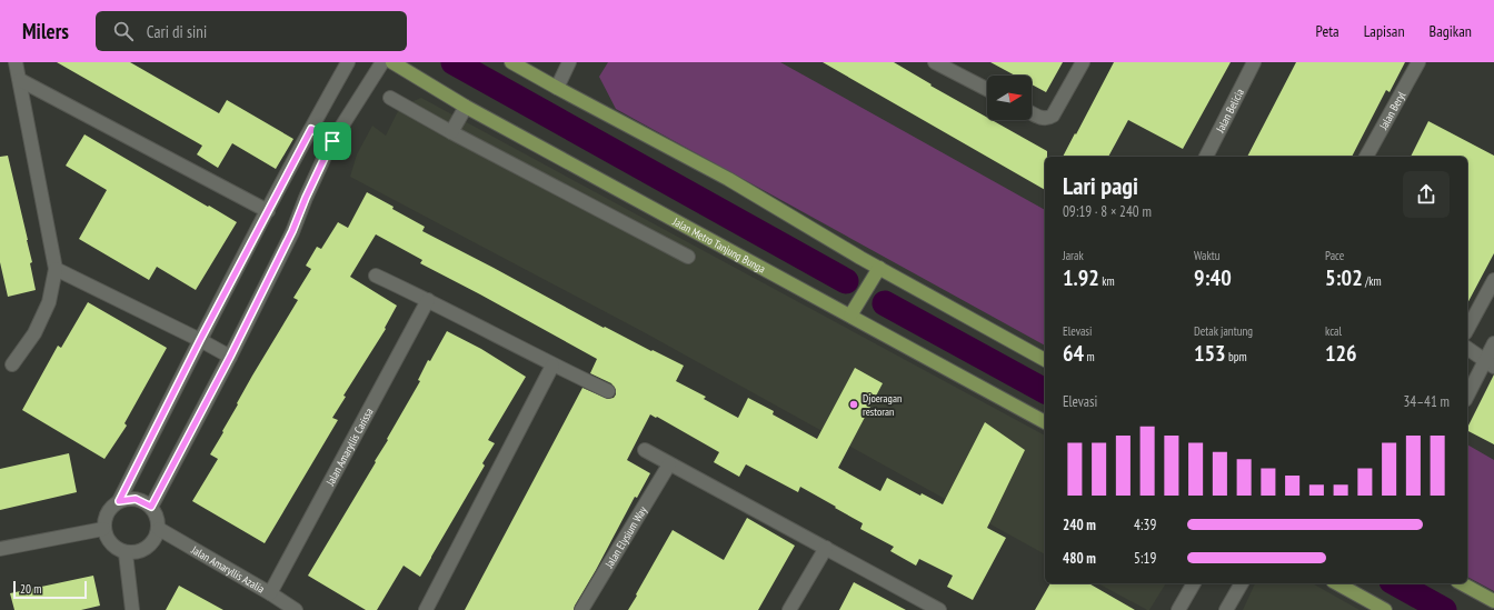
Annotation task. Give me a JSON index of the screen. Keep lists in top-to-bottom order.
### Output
{
  "streets": {
    "main road": ["Jalan Metro Tanjung Bunga"],
    "street": [
      "Jalan Belicia",
      "Jalan Beryl",
      "Jalan Amaryllis Carissa",
      "Jalan Elysium Way",
      "Jalan Amaryllis Azalia"
    ]
  },
  "crossings": [
    ["Jalan Amaryllis Carissa", "Jalan Amaryllis Azalia"]
  ],
  "places": ["Djoeragan restoran"],
  "scale_bar": "20 m",
  "north": "right",
  "page": {
    "header": "Milers",
    "search": "Cari di sini",
    "nav": ["Peta", "Lapisan", "Bagikan"],
    "heading": ["Lari pagi", "09:19 · 8 × 240 m"],
    "stats": [
      ["Jarak", "1.92 km"],
      ["Waktu", "9:40"],
      ["Pace", "5:02 /km"],
      ["Elevasi", "64 m"],
      ["Detak jantung", "153 bpm"],
      ["kcal", "126"]
    ],
    "chart": ["Elevasi", "34–41 m"],
    "list": [
      {
        "name": "240 m",
        "note": "4:39"
      },
      {
        "name": "480 m",
        "note": "5:19"
      }
    ],
    "scale": "20 m"
  }
}
